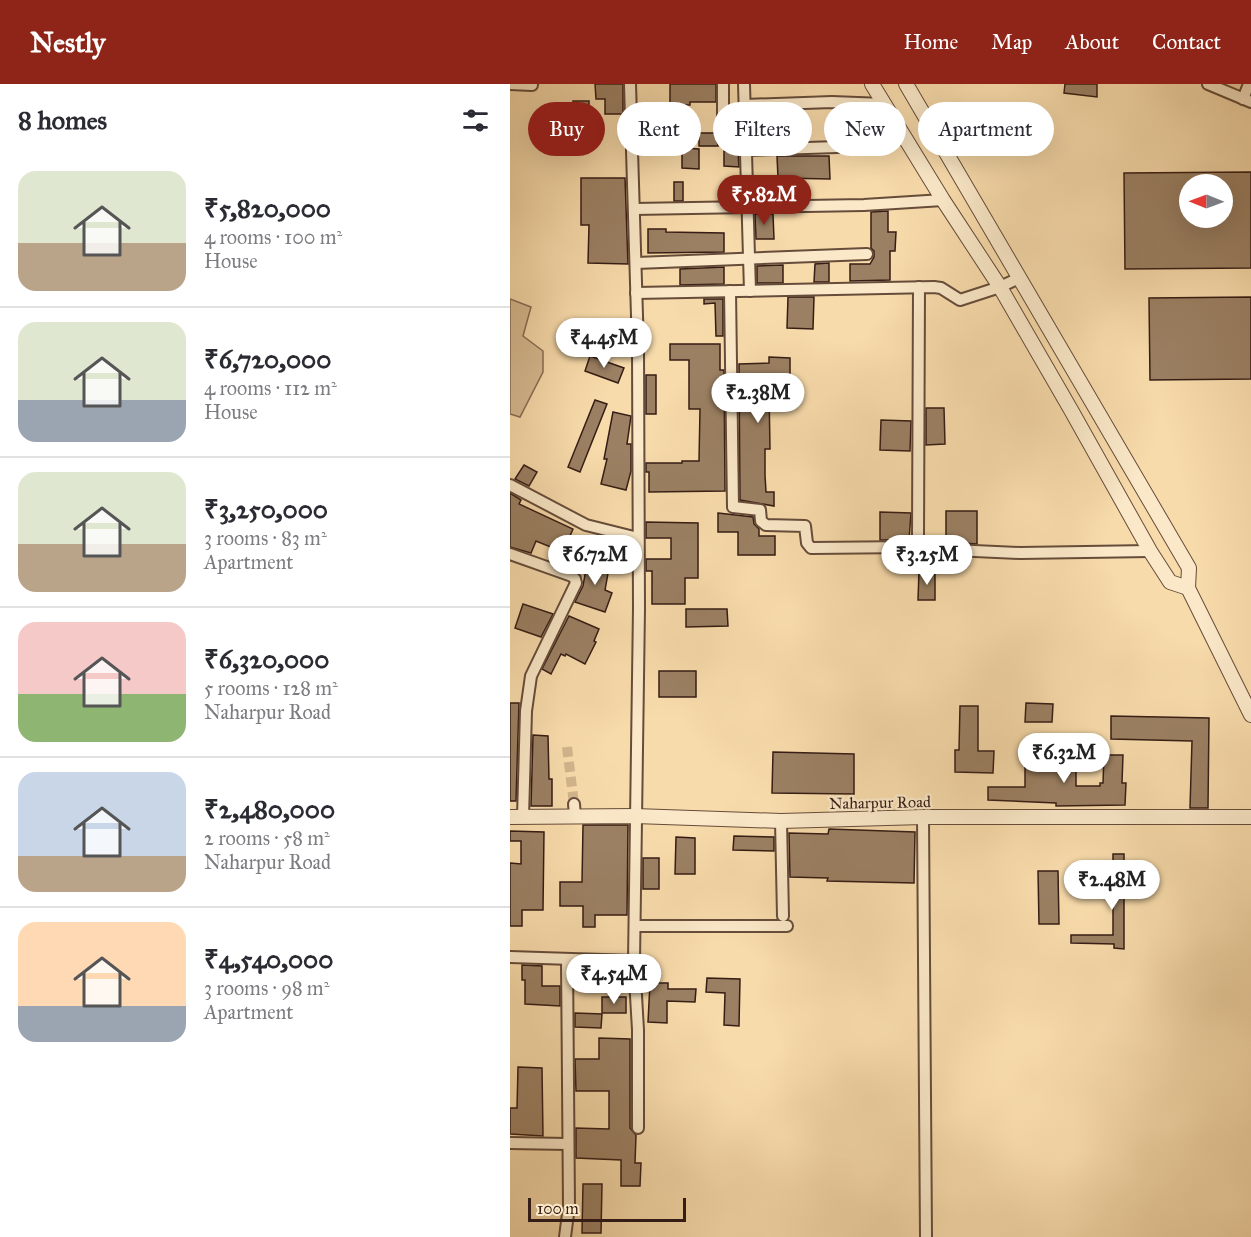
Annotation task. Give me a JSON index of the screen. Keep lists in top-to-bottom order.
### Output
{
  "streets": {
    "street": ["Naharpur Road"]
  },
  "scale_bar": "100 m",
  "north": "left",
  "page": {
    "header": "Nestly",
    "nav": [
      "Home",
      "Map",
      "About",
      "Contact"
    ],
    "heading": "8 homes",
    "chip": [
      "Buy",
      "Rent",
      "Filters",
      "New",
      "Apartment"
    ],
    "list": [
      {
        "name": "₹5,820,000",
        "note": "4 rooms · 100 m² · House"
      },
      {
        "name": "₹6,720,000",
        "note": "4 rooms · 112 m² · House"
      },
      {
        "name": "₹3,250,000",
        "note": "3 rooms · 83 m² · Apartment"
      },
      {
        "name": "₹6,320,000",
        "note": "5 rooms · 128 m² · Naharpur Road"
      },
      {
        "name": "₹2,480,000",
        "note": "2 rooms · 58 m² · Naharpur Road"
      },
      {
        "name": "₹4,540,000",
        "note": "3 rooms · 98 m² · Apartment"
      }
    ],
    "price": [
      "₹5.82M",
      "₹4.45M",
      "₹2.38M",
      "₹6.72M",
      "₹3.25M",
      "₹6.32M",
      "₹2.48M",
      "₹4.54M"
    ],
    "scale": "100 m"
  }
}
